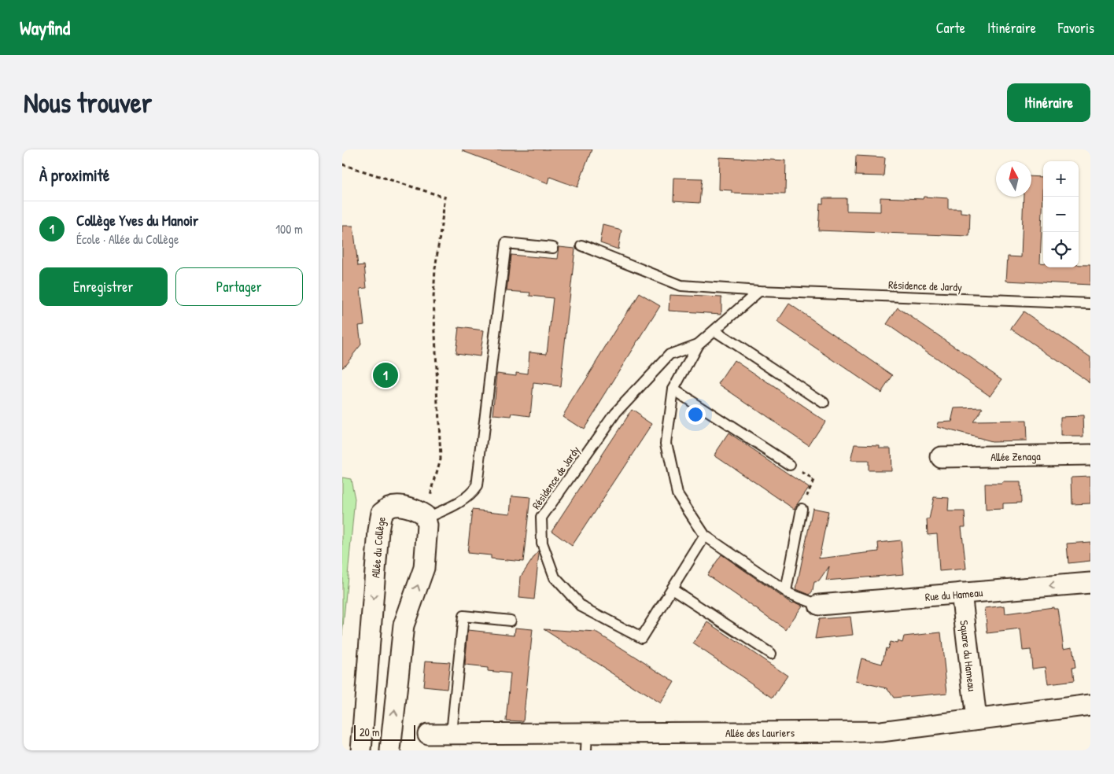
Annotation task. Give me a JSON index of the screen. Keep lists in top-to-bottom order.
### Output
{
  "streets": {
    "street": [
      "Allée Zenaga",
      "Allée du Collège",
      "Rue du Hameau",
      "Square du Hameau",
      "Allée des Lauriers"
    ],
    "lane": ["Résidence de Jardy"]
  },
  "crossings": [
    ["Résidence de Jardy", "Rue du Hameau"],
    ["Rue du Hameau", "Square du Hameau"],
    ["Square du Hameau", "Allée des Lauriers"]
  ],
  "one_way": ["Allée du Collège", "Rue du Hameau"],
  "scale_bar": "20 m",
  "north": "top",
  "page": {
    "header": "Wayfind",
    "nav": ["Carte", "Itinéraire", "Favoris"],
    "buttons": [
      "Itinéraire",
      ["Enregistrer", "Partager"]
    ],
    "title": "Nous trouver",
    "heading": "À proximité",
    "map_buttons": ["+", "−"],
    "list": [
      {
        "mark": "1",
        "name": "Collège Yves du Manoir",
        "note": "École · Allée du Collège",
        "value": "100 m"
      }
    ],
    "pins": "1",
    "scale": "20 m"
  }
}
